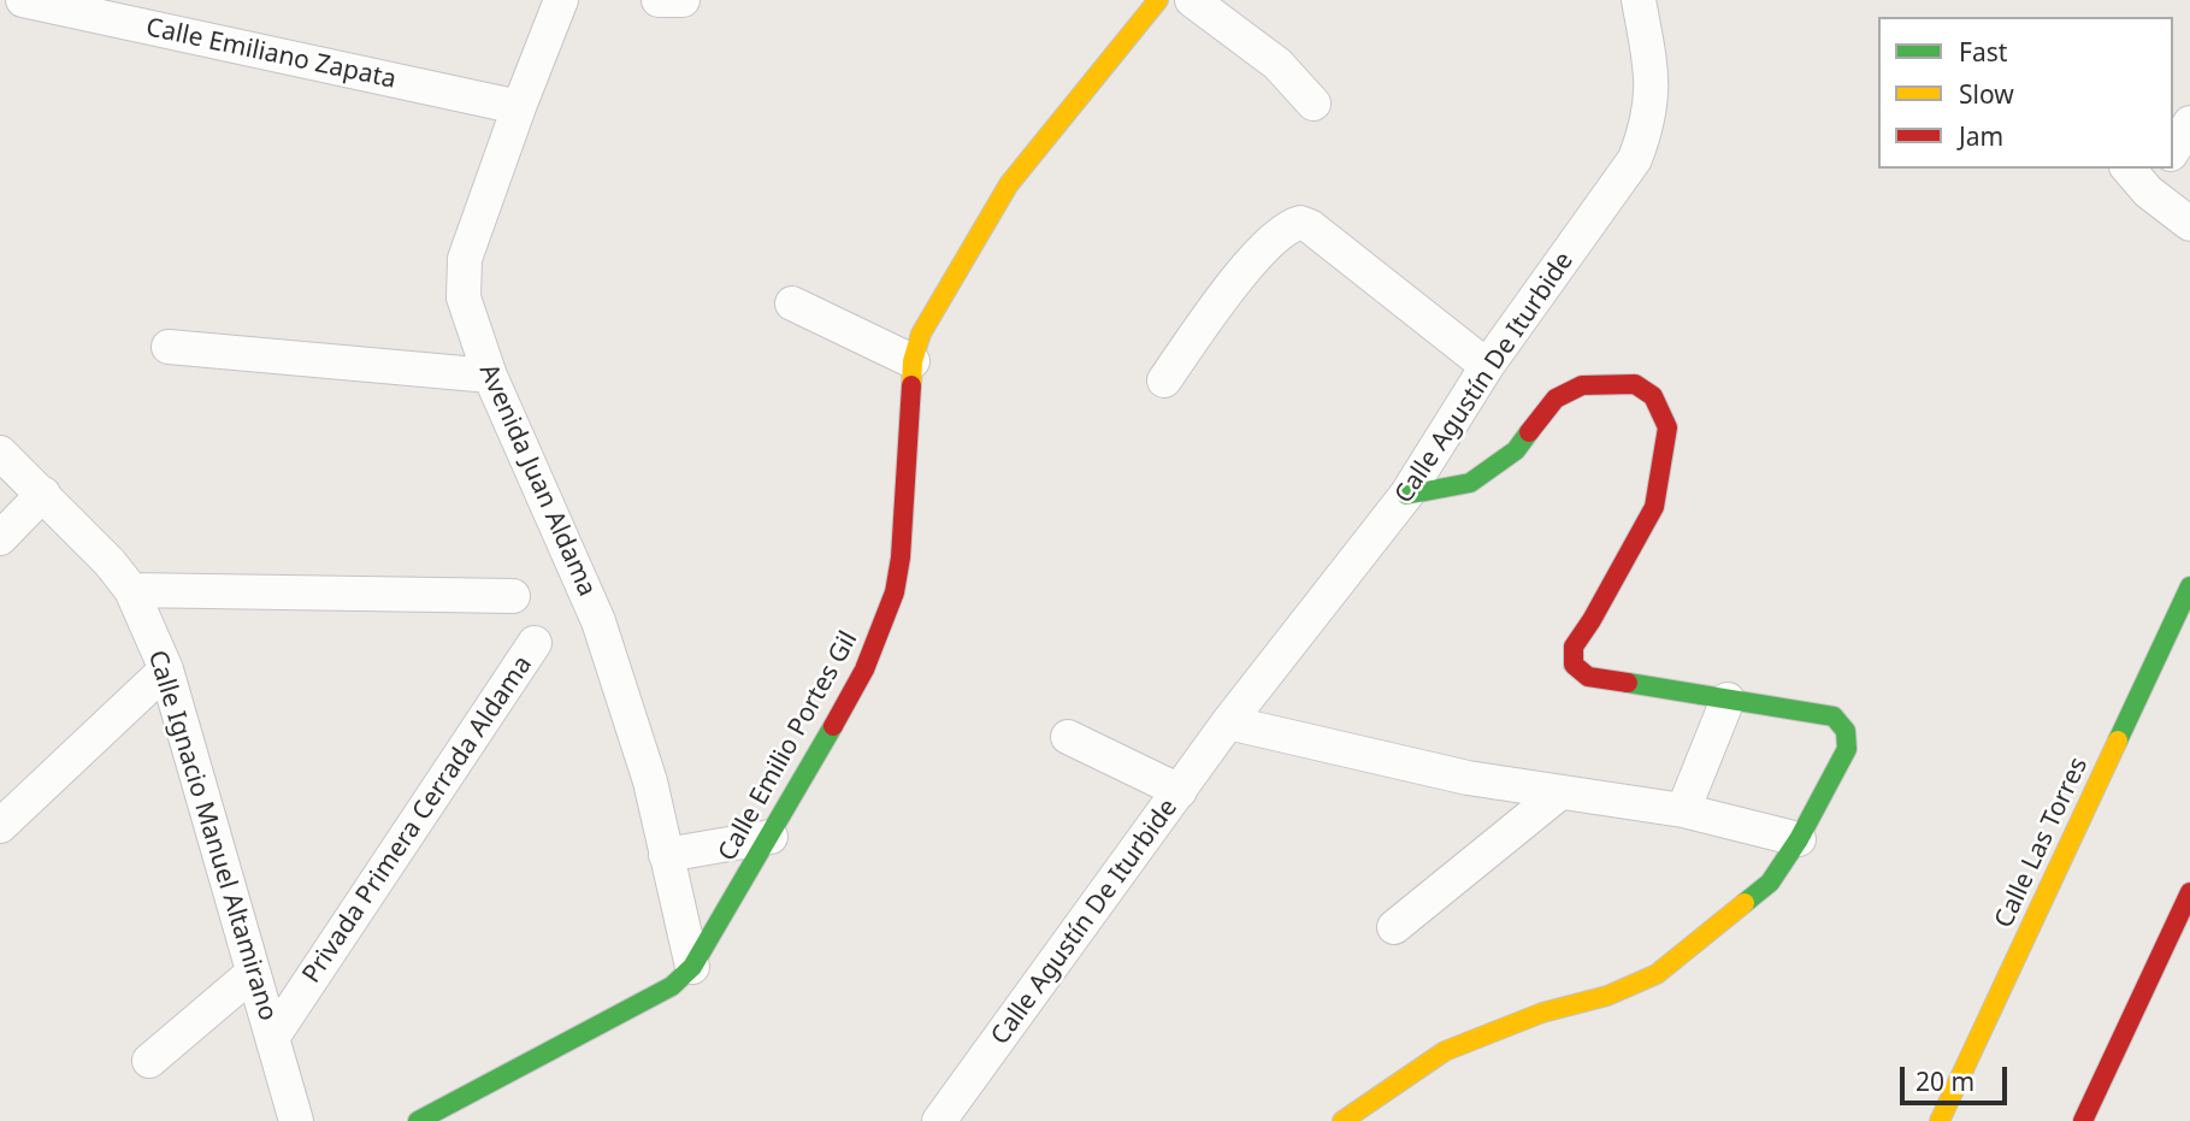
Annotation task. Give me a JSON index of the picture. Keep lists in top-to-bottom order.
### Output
{
  "streets": {
    "street": [
      "Calle Emiliano Zapata",
      "Calle Agustín De Iturbide",
      "Avenida Juan Aldama",
      "Calle Emilio Portes Gil",
      "Privada Primera Cerrada Aldama",
      "Calle Ignacio Manuel Altamirano",
      "Calle Las Torres"
    ]
  },
  "crossings": [
    ["Calle Emiliano Zapata", "Avenida Juan Aldama"],
    ["Avenida Juan Aldama", "Calle Emilio Portes Gil"],
    ["Privada Primera Cerrada Aldama", "Calle Ignacio Manuel Altamirano"]
  ],
  "legend": ["Fast", "Slow", "Jam"],
  "scale_bar": "20 m"
}
